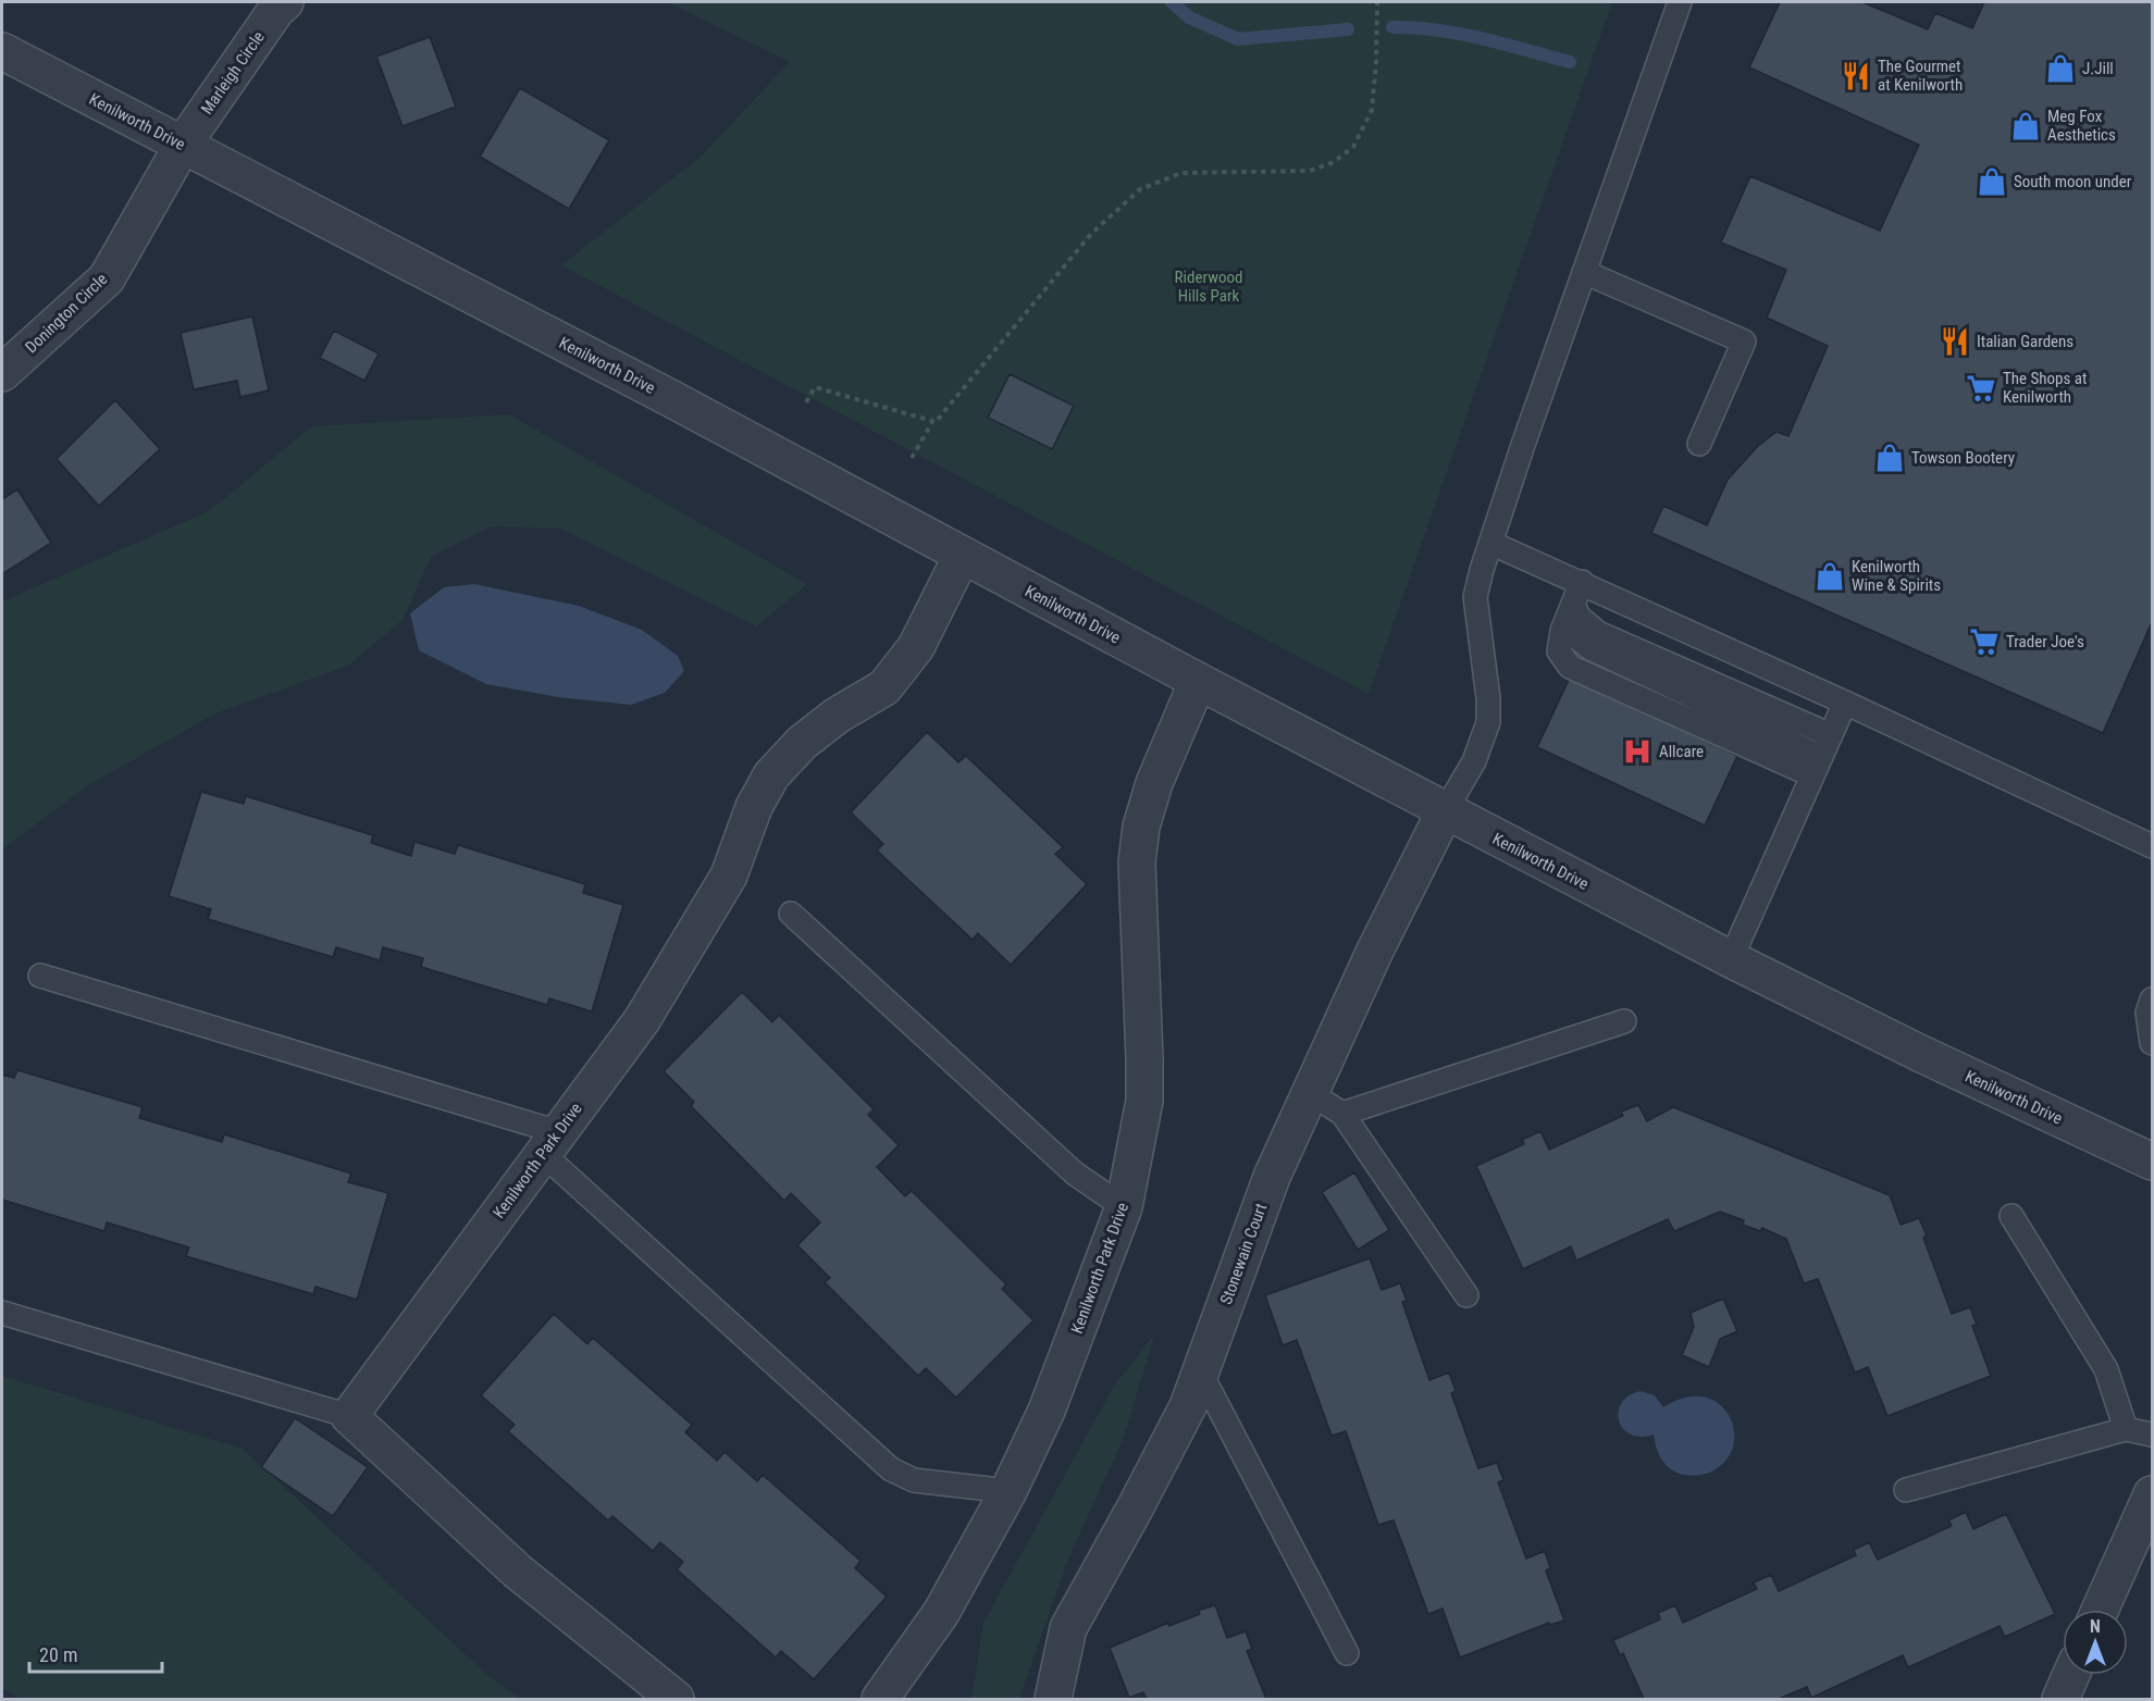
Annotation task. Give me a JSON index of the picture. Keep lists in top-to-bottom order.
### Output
{
  "streets": {
    "street": [
      "Marleigh Circle",
      "Kenilworth Drive",
      "Donington Circle",
      "Kenilworth Park Drive",
      "Stonewain Court"
    ]
  },
  "crossings": [
    ["Marleigh Circle", "Kenilworth Drive"],
    ["Marleigh Circle", "Donington Circle"],
    ["Kenilworth Drive", "Donington Circle"],
    ["Kenilworth Drive", "Kenilworth Park Drive"],
    ["Kenilworth Drive", "Stonewain Court"]
  ],
  "parks": ["Riderwood Hills Park"],
  "places": {
    "shop": [
      "J.Jill",
      "Meg Fox Aesthetics",
      "South moon under",
      "Towson Bootery",
      "Kenilworth Wine & Spirits"
    ],
    "restaurant": ["The Gourmet at Kenilworth", "Italian Gardens"],
    "supermarket": ["The Shops at Kenilworth", "Trader Joe's"],
    "hospital": ["Allcare"]
  },
  "scale_bar": "20 m",
  "north": "top"
}
